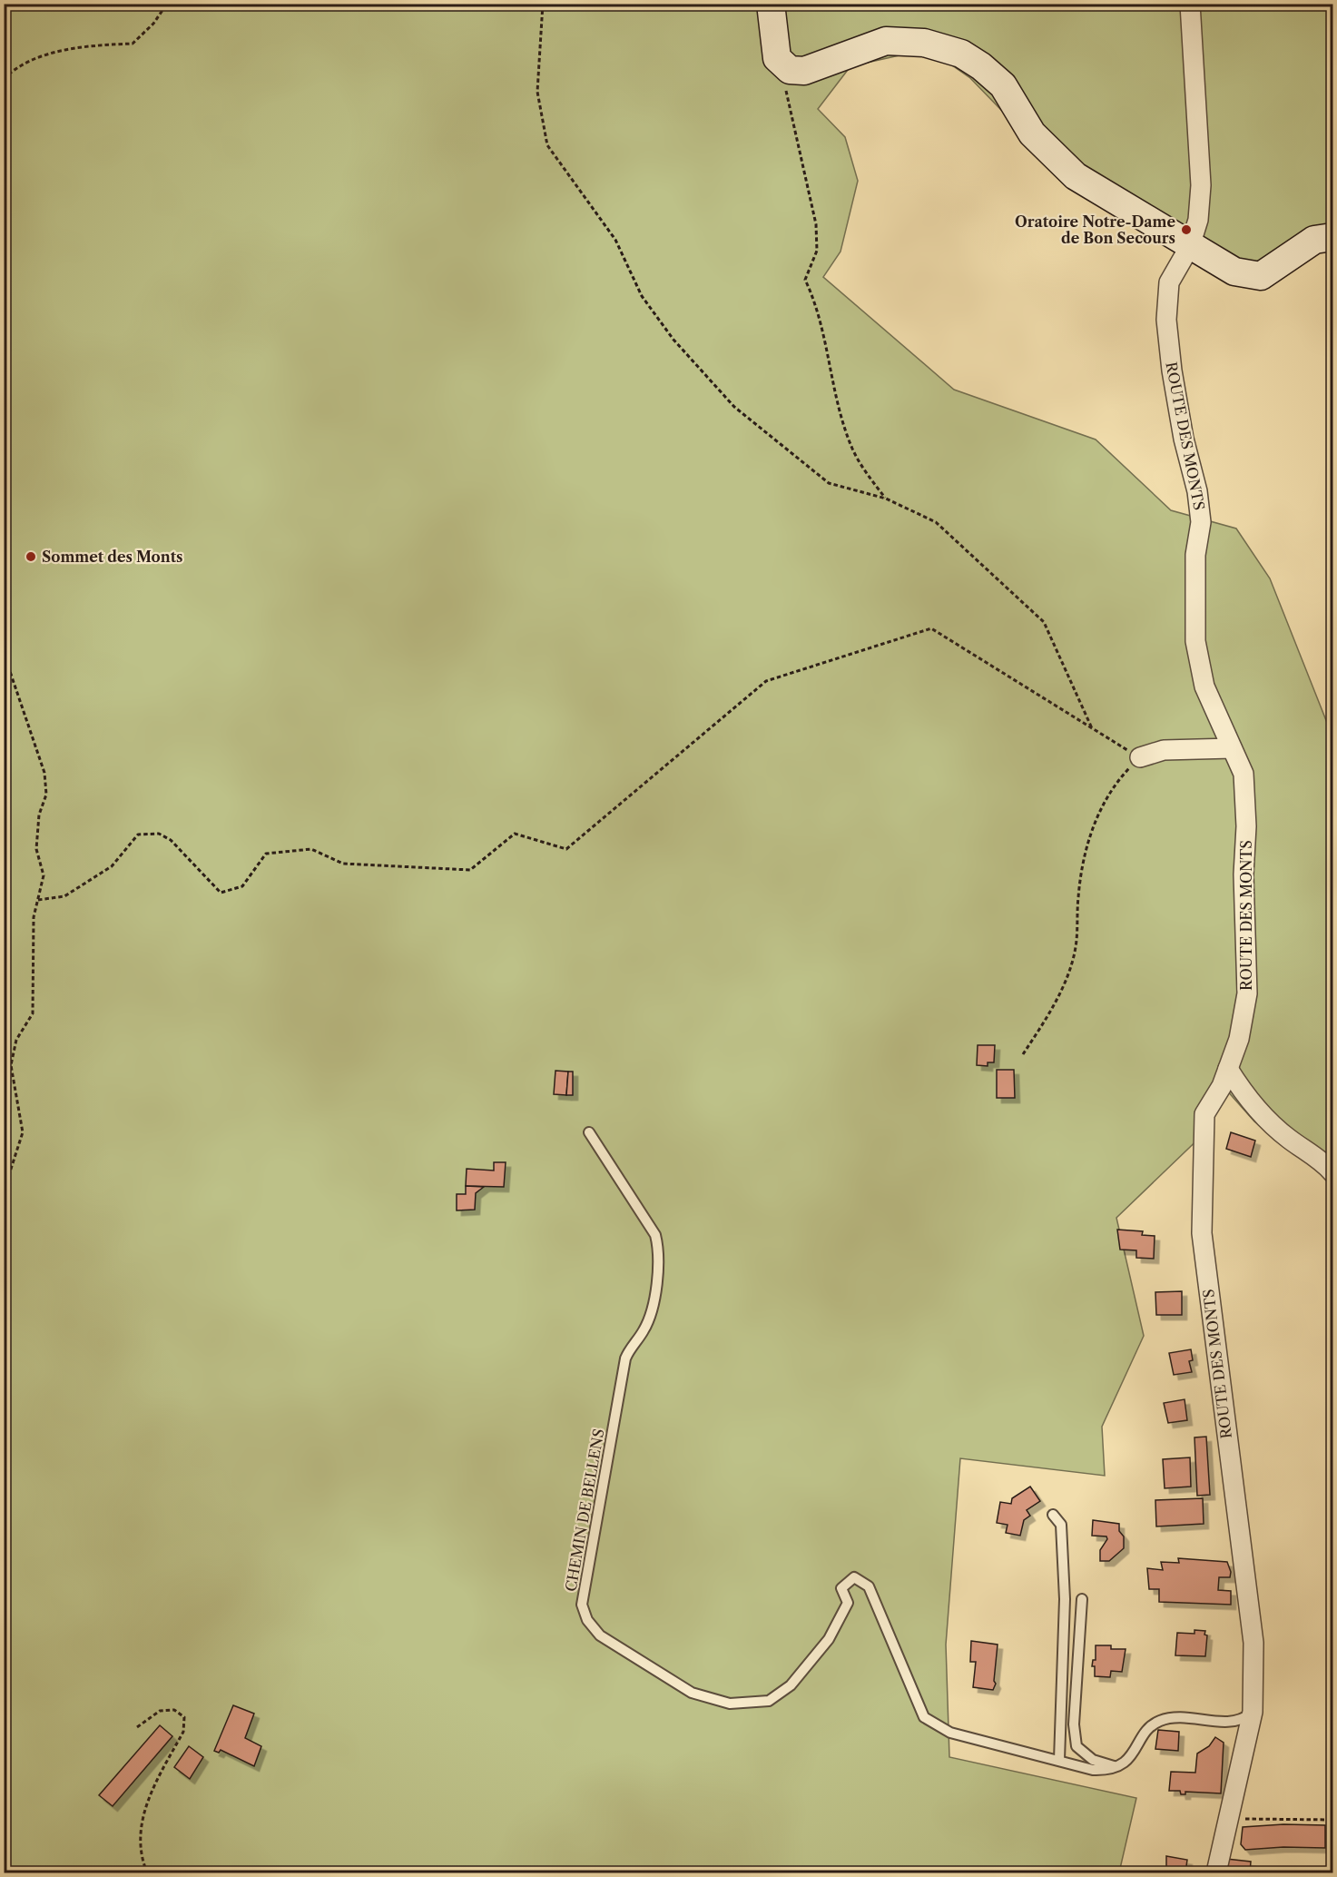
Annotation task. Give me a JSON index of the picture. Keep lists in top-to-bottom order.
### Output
{
  "streets": {
    "street": ["ROUTE DES MONTS"],
    "lane": ["CHEMIN DE BELLENS"]
  },
  "places": ["Oratoire Notre-Dame de Bon Secours", "Sommet des Monts"]
}
